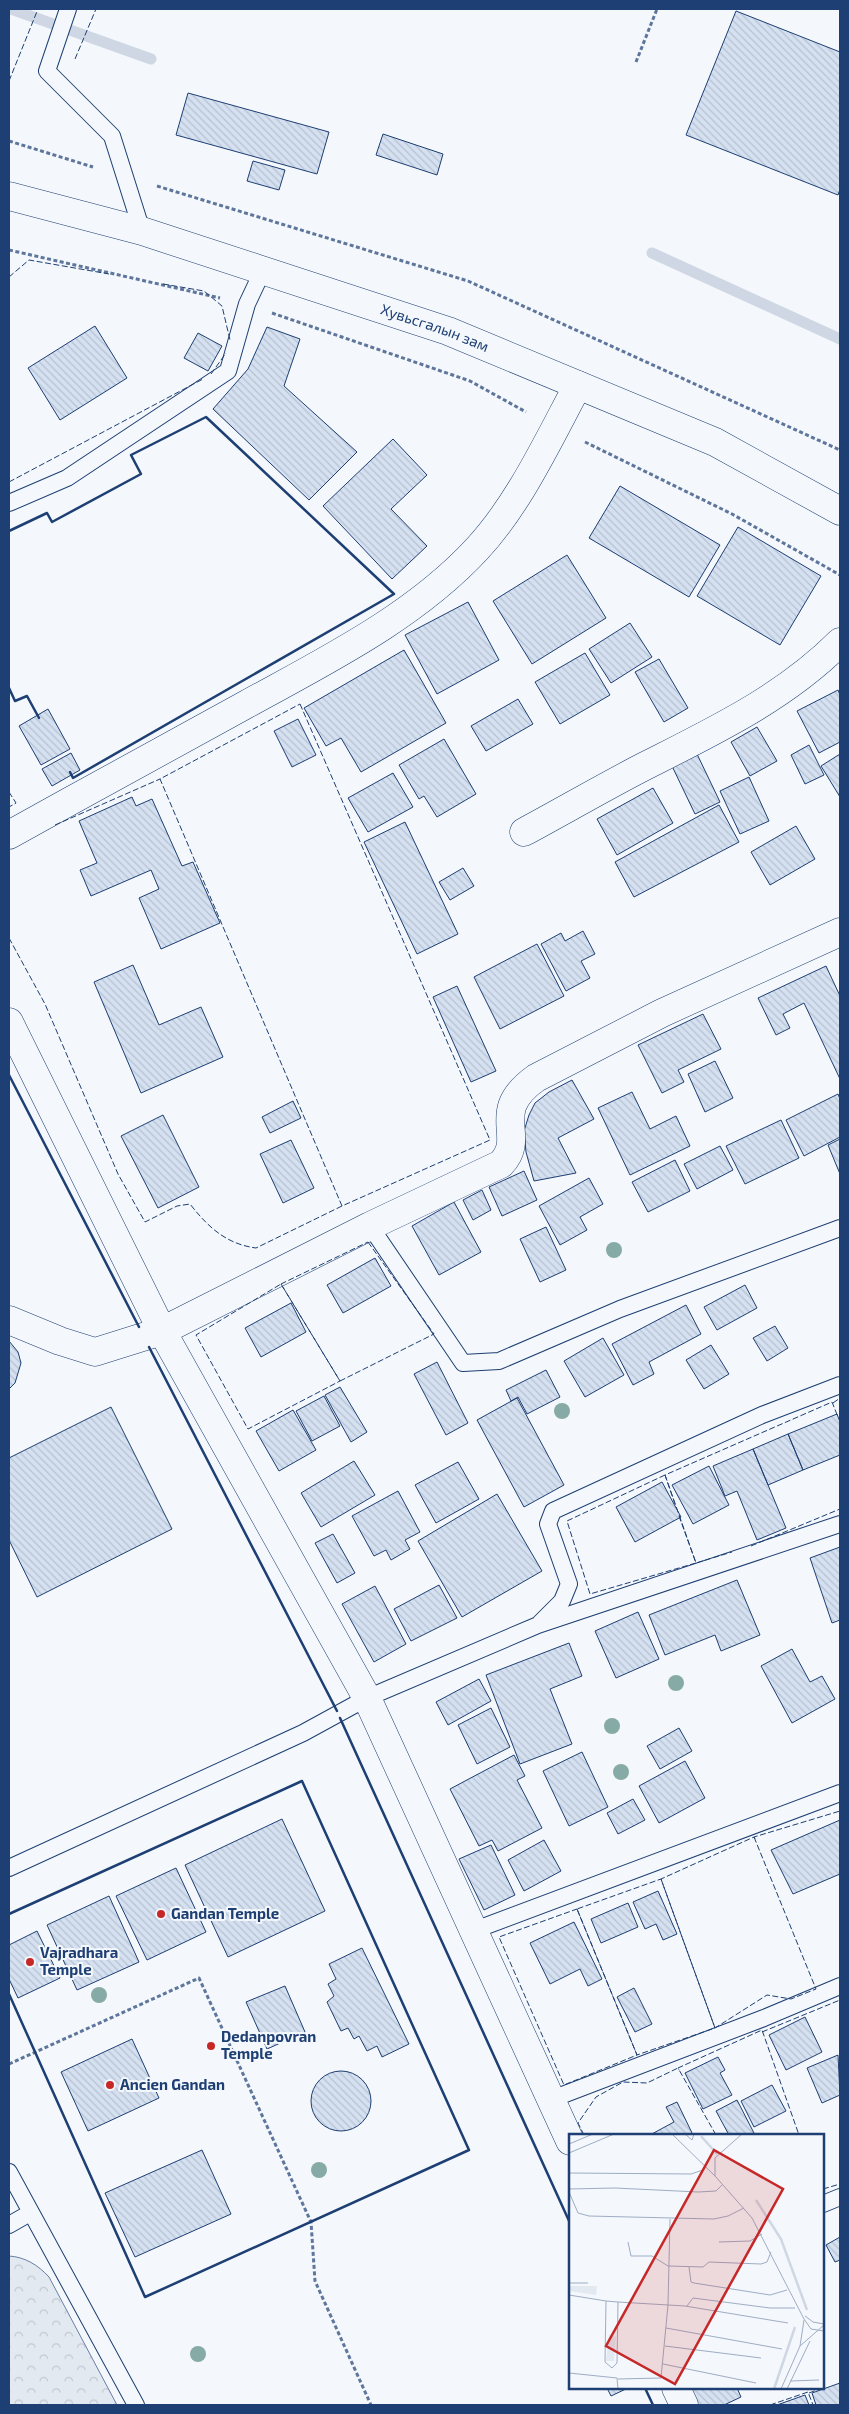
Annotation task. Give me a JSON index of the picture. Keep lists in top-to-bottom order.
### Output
{
  "streets": {
    "street": ["Хувьсгалын зам"]
  },
  "places": [
    "Gandan Temple",
    "Vajradhara Temple",
    "Dedanpovran Temple",
    "Ancien Gandan"
  ]
}
